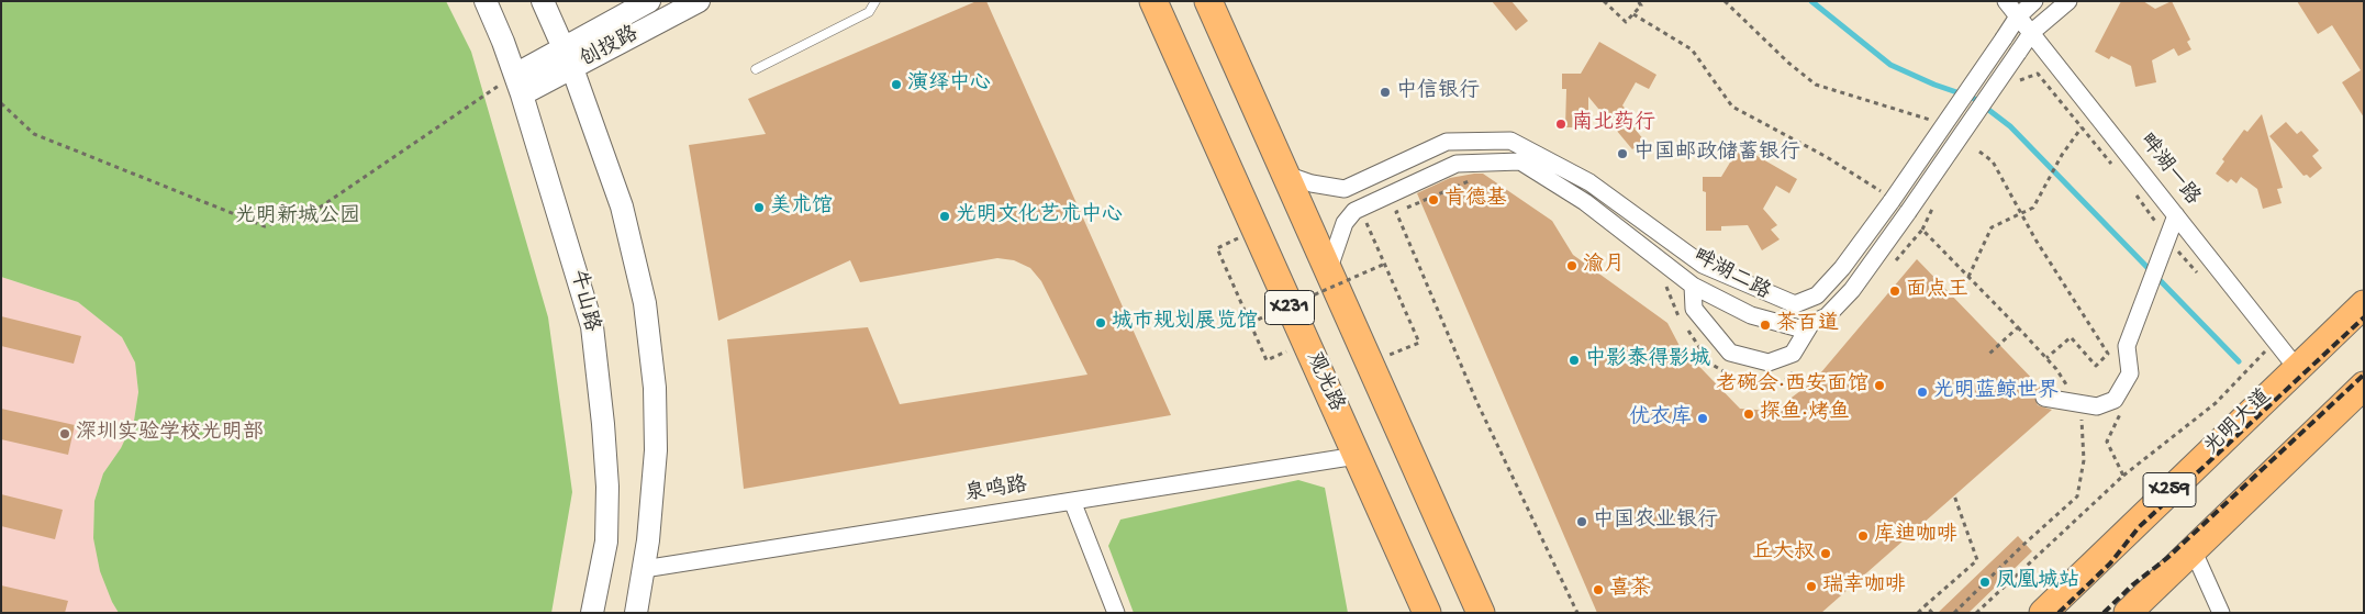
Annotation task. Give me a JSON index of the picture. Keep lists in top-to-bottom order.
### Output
{
  "streets": {
    "main road": [
      "X231",
      "观光路",
      "光明大道",
      "X259"
    ],
    "street": [
      "创投路",
      "畔湖一路",
      "畔湖二路",
      "牛山路",
      "泉鸣路"
    ]
  },
  "crossings": [
    ["创投路", "牛山路"],
    ["畔湖一路", "畔湖二路"],
    ["畔湖一路", "光明大道"],
    ["畔湖二路", "X231"],
    ["观光路", "泉鸣路"]
  ],
  "parks": ["光明新城公园"],
  "places": [
    "演绎中心",
    "中信银行",
    "南北药行",
    "中国邮政储蓄银行",
    "肯德基",
    "美术馆",
    "光明文化艺术中心",
    "渝月",
    "面点王",
    "城市规划展览馆",
    "茶百道",
    "中影泰得影城",
    "老碗会·西安面馆",
    "光明蓝鲸世界",
    "探鱼·烤鱼",
    "优衣库",
    "深圳实验学校光明部",
    "中国农业银行",
    "库迪咖啡",
    "丘大叔",
    "凤凰城站",
    "瑞幸咖啡",
    "喜茶"
  ]
}
